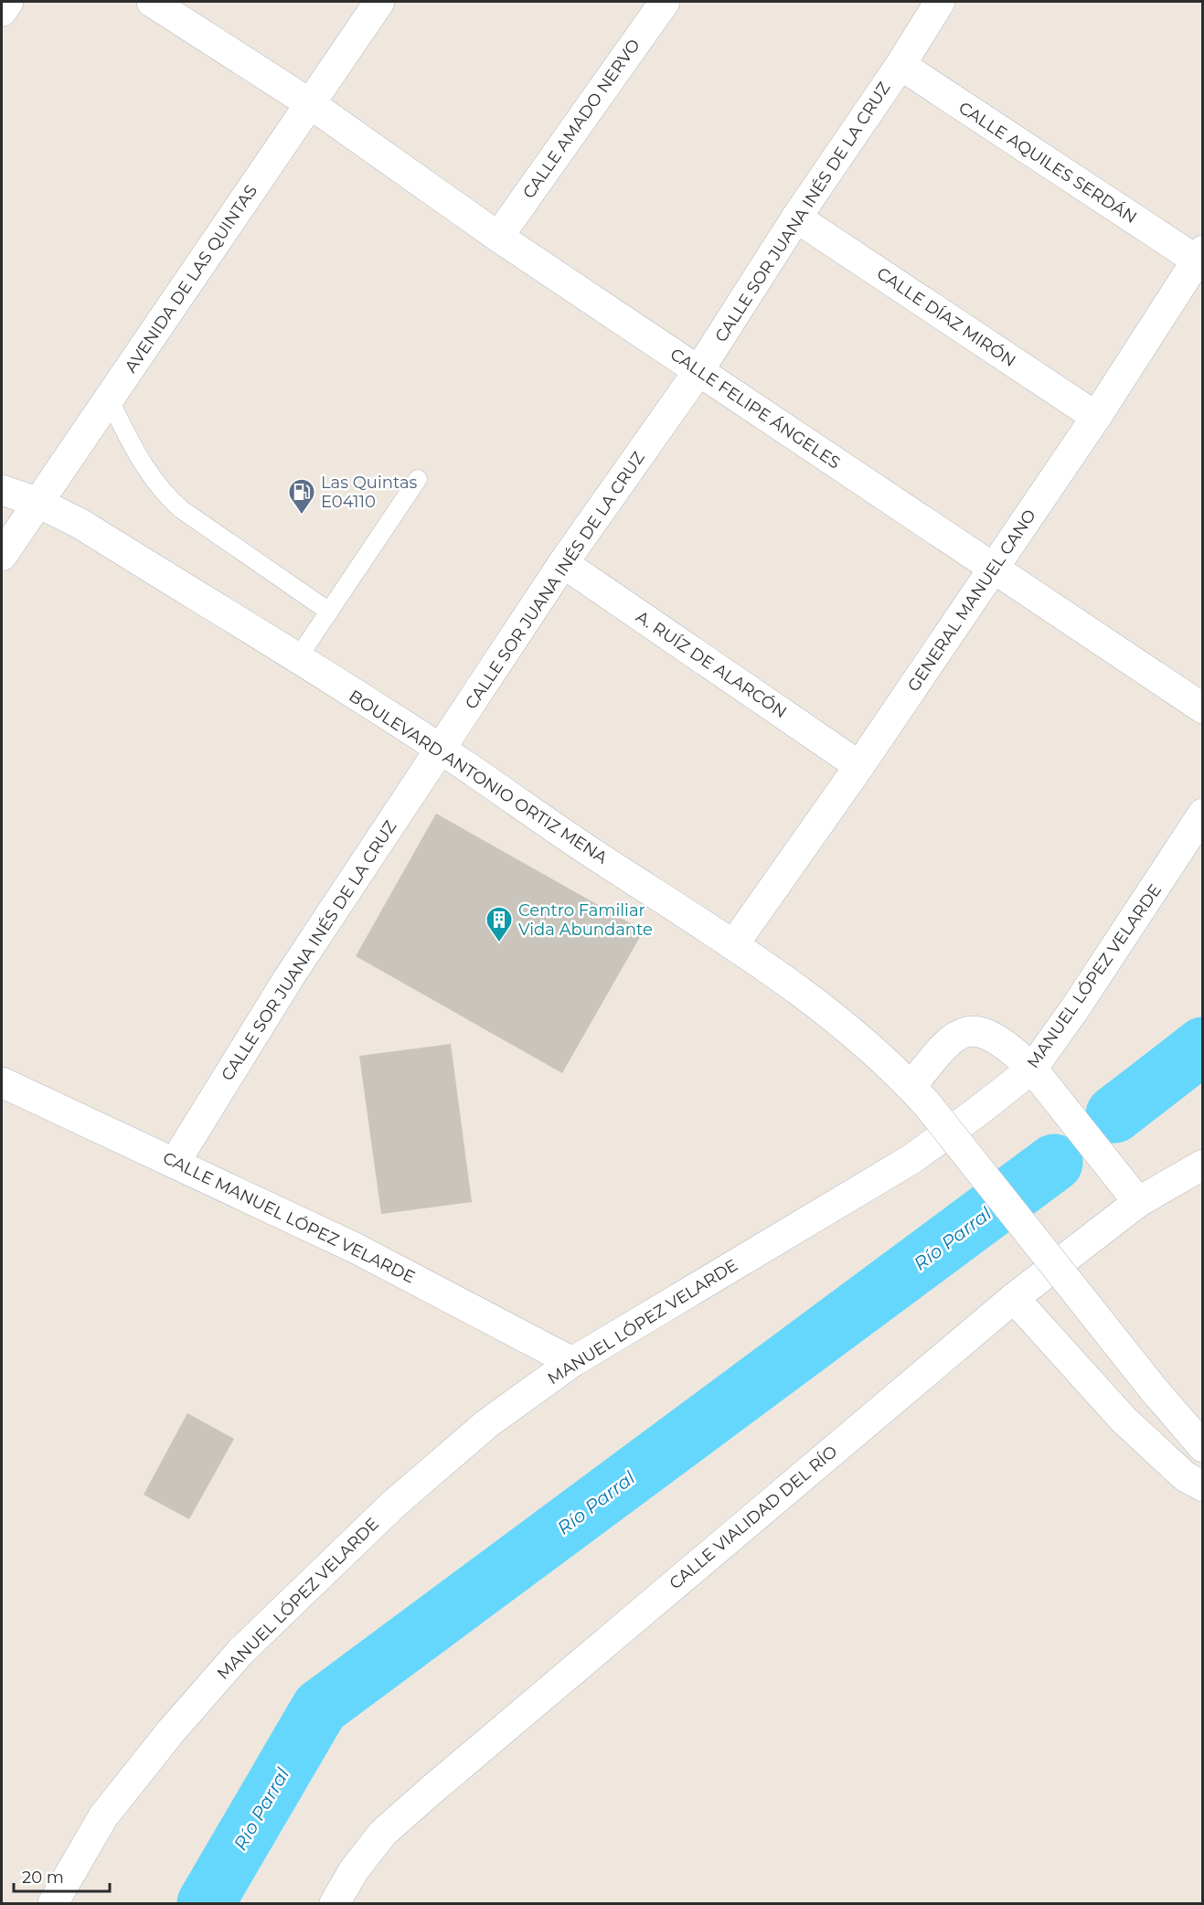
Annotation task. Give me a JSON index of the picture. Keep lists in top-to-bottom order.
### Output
{
  "streets": {
    "street": [
      "CALLE AMADO NERVO",
      "CALLE AQUILES SERDÁN",
      "CALLE SOR JUANA INÉS DE LA CRUZ",
      "AVENIDA DE LAS QUINTAS",
      "CALLE DÍAZ MIRÓN",
      "CALLE FELIPE ÁNGELES",
      "GENERAL MANUEL CANO",
      "A. RUÍZ DE ALARCÓN",
      "BOULEVARD ANTONIO ORTIZ MENA",
      "MANUEL LÓPEZ VELARDE",
      "CALLE MANUEL LÓPEZ VELARDE",
      "CALLE VIALIDAD DEL RÍO"
    ]
  },
  "crossings": [
    ["CALLE AMADO NERVO", "CALLE FELIPE ÁNGELES"],
    ["CALLE AQUILES SERDÁN", "CALLE SOR JUANA INÉS DE LA CRUZ"],
    ["CALLE AQUILES SERDÁN", "GENERAL MANUEL CANO"],
    ["CALLE SOR JUANA INÉS DE LA CRUZ", "CALLE DÍAZ MIRÓN"],
    ["CALLE SOR JUANA INÉS DE LA CRUZ", "CALLE FELIPE ÁNGELES"],
    ["CALLE SOR JUANA INÉS DE LA CRUZ", "A. RUÍZ DE ALARCÓN"],
    ["CALLE SOR JUANA INÉS DE LA CRUZ", "BOULEVARD ANTONIO ORTIZ MENA"],
    ["CALLE SOR JUANA INÉS DE LA CRUZ", "CALLE MANUEL LÓPEZ VELARDE"],
    ["AVENIDA DE LAS QUINTAS", "CALLE FELIPE ÁNGELES"],
    ["AVENIDA DE LAS QUINTAS", "BOULEVARD ANTONIO ORTIZ MENA"],
    ["CALLE DÍAZ MIRÓN", "GENERAL MANUEL CANO"],
    ["CALLE FELIPE ÁNGELES", "GENERAL MANUEL CANO"],
    ["GENERAL MANUEL CANO", "A. RUÍZ DE ALARCÓN"],
    ["GENERAL MANUEL CANO", "BOULEVARD ANTONIO ORTIZ MENA"],
    ["MANUEL LÓPEZ VELARDE", "CALLE MANUEL LÓPEZ VELARDE"]
  ],
  "water": ["Río Parral"],
  "places": {
    "fuel station": ["Las Quintas E04110"],
    "building": ["Centro Familiar Vida Abundante"]
  },
  "scale_bar": "20 m"
}
